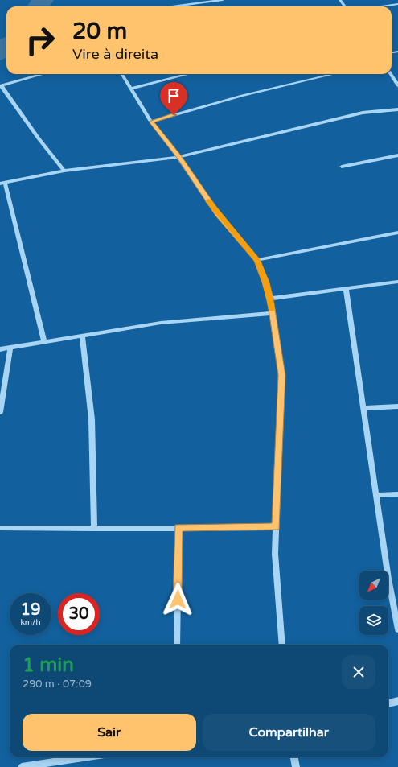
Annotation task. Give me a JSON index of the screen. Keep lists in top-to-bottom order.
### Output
{
  "north": "bottom left",
  "page": {
    "turn": ["20 m", "Vire à direita"],
    "speed": "19 km/h",
    "limit": "30",
    "heading": ["1 min", "290 m · 07:09"],
    "buttons": ["Sair", "Compartilhar"]
  }
}
